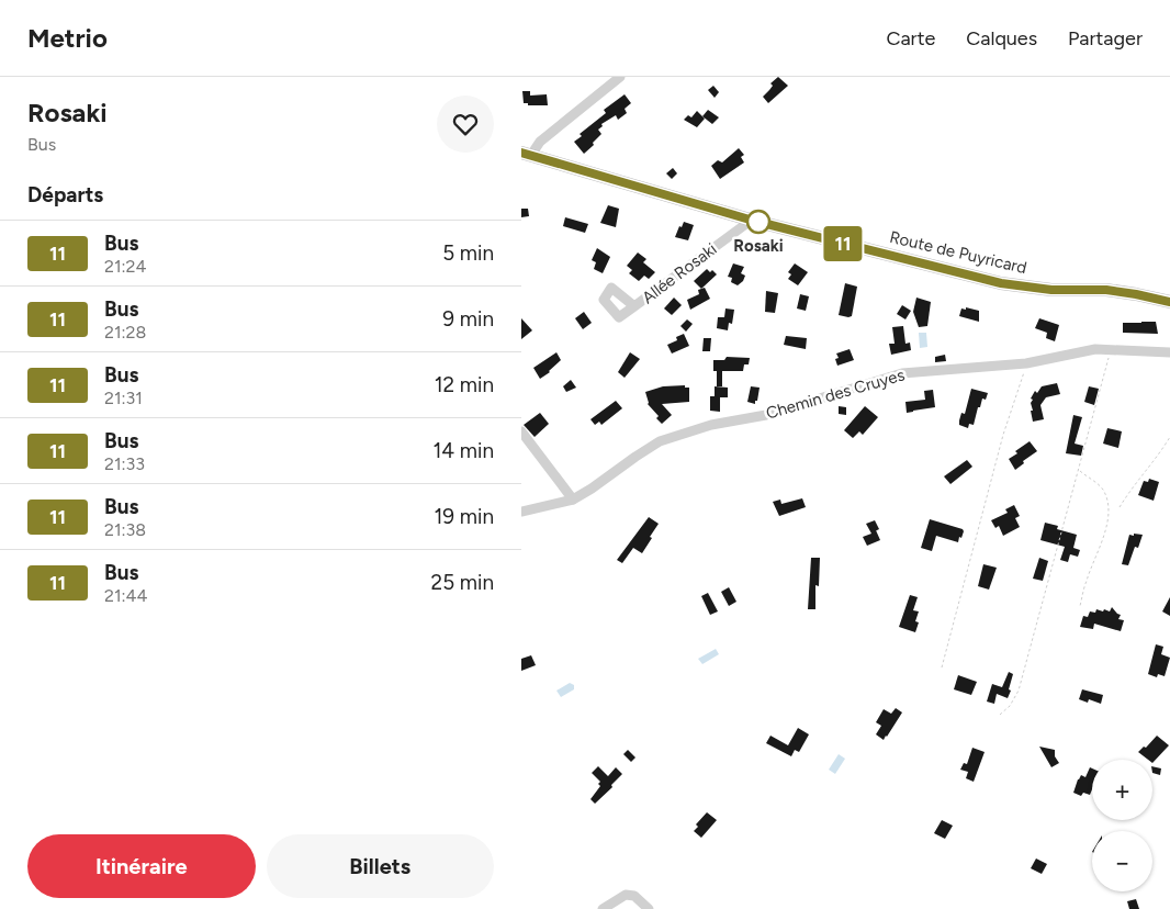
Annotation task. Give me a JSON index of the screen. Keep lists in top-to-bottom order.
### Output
{
  "streets": {
    "main road": ["Route de Puyricard"],
    "street": ["Allée Rosaki", "Chemin des Cruyes"]
  },
  "crossings": [
    ["Route de Puyricard", "Allée Rosaki"]
  ],
  "places": ["Rosaki"],
  "lines": ["bus line 11"],
  "page": {
    "header": "Metrio",
    "nav": ["Carte", "Calques", "Partager"],
    "heading": [
      ["Rosaki", "Bus"],
      "Départs"
    ],
    "on_map": "11",
    "list": [
      {
        "mark": "11",
        "name": "Bus",
        "note": "21:24",
        "value": "5 min"
      },
      {
        "mark": "11",
        "name": "Bus",
        "note": "21:28",
        "value": "9 min"
      },
      {
        "mark": "11",
        "name": "Bus",
        "note": "21:31",
        "value": "12 min"
      },
      {
        "mark": "11",
        "name": "Bus",
        "note": "21:33",
        "value": "14 min"
      },
      {
        "mark": "11",
        "name": "Bus",
        "note": "21:38",
        "value": "19 min"
      },
      {
        "mark": "11",
        "name": "Bus",
        "note": "21:44",
        "value": "25 min"
      }
    ],
    "map_buttons": ["+", "−"],
    "buttons": ["Itinéraire", "Billets"]
  }
}
